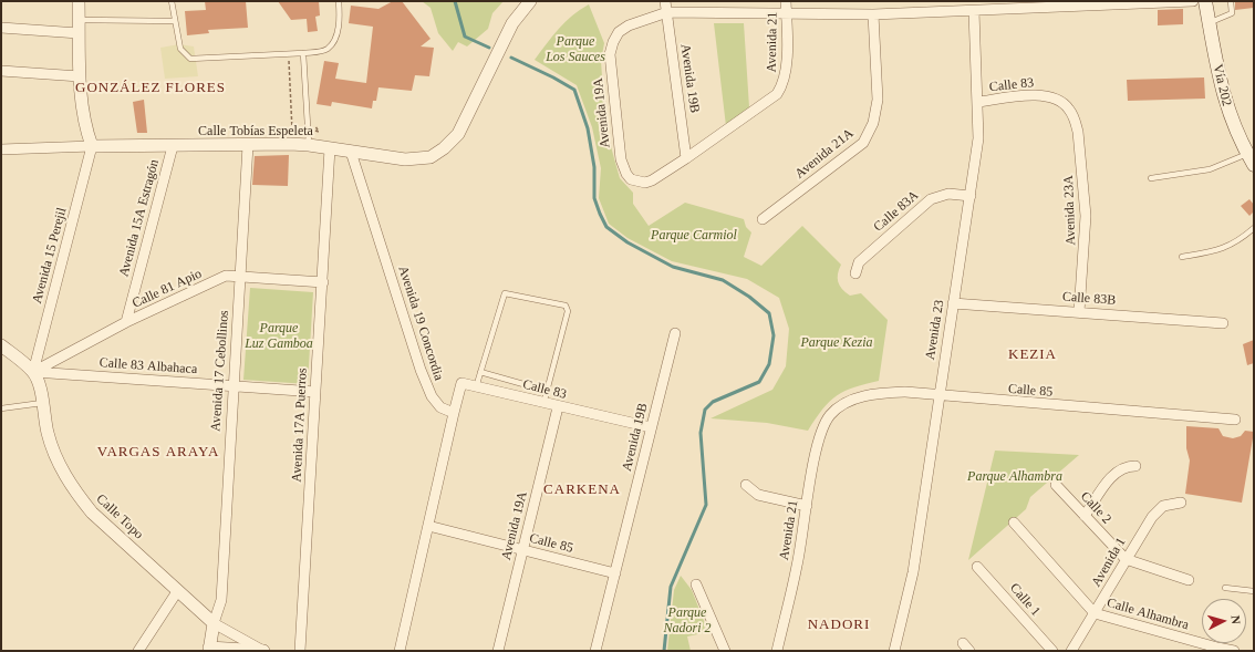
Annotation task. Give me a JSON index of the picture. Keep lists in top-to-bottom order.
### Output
{
  "streets": {
    "main road": ["Vía 202"],
    "street": [
      "Avenida 21",
      "Avenida 19B",
      "Calle 83",
      "Avenida 19A",
      "Calle Tobías Espeleta",
      "Avenida 21A",
      "Avenida 23A",
      "Calle 83A",
      "Avenida 15A Estragón",
      "Avenida 15 Perejil",
      "Calle 81 Apio",
      "Calle 83B",
      "Avenida 19 Concordia",
      "Avenida 23",
      "Calle 83 Albahaca",
      "Avenida 17 Cebollinos",
      "Calle 85",
      "Avenida 17A Puerros",
      "Calle 2",
      "Calle Topo",
      "Avenida 1",
      "Calle 1",
      "Calle Alhambra"
    ]
  },
  "crossings": [
    ["Avenida 21", "Avenida 19B"],
    ["Avenida 21", "Avenida 19A"],
    ["Avenida 21", "Calle 85"],
    ["Avenida 19B", "Calle 83"],
    ["Avenida 19B", "Avenida 19A"],
    ["Avenida 19B", "Calle 85"],
    ["Calle 83", "Avenida 19A"],
    ["Calle 83", "Avenida 23A"],
    ["Calle 83", "Avenida 19 Concordia"],
    ["Calle 83", "Avenida 23"],
    ["Avenida 19A", "Calle 85"],
    ["Calle Tobías Espeleta", "Avenida 15A Estragón"],
    ["Calle Tobías Espeleta", "Avenida 15 Perejil"],
    ["Calle Tobías Espeleta", "Avenida 19 Concordia"],
    ["Calle Tobías Espeleta", "Avenida 17 Cebollinos"],
    ["Calle Tobías Espeleta", "Avenida 17A Puerros"],
    ["Avenida 23A", "Calle 83B"],
    ["Calle 83A", "Avenida 23"],
    ["Avenida 15A Estragón", "Calle 81 Apio"],
    ["Avenida 15 Perejil", "Calle 81 Apio"],
    ["Avenida 15 Perejil", "Calle 83 Albahaca"],
    ["Avenida 15 Perejil", "Calle Topo"],
    ["Calle 81 Apio", "Calle 83 Albahaca"],
    ["Calle 81 Apio", "Avenida 17 Cebollinos"],
    ["Calle 81 Apio", "Avenida 17A Puerros"],
    ["Calle 81 Apio", "Calle Topo"],
    ["Calle 83B", "Avenida 23"],
    ["Avenida 23", "Calle 85"],
    ["Calle 83 Albahaca", "Avenida 17 Cebollinos"],
    ["Calle 83 Albahaca", "Avenida 17A Puerros"],
    ["Calle 83 Albahaca", "Calle Topo"],
    ["Avenida 17 Cebollinos", "Calle Topo"],
    ["Calle 2", "Avenida 1"],
    ["Avenida 1", "Calle Alhambra"]
  ],
  "districts": [
    "GONZÁLEZ FLORES",
    "KEZIA",
    "VARGAS ARAYA",
    "CARKENA",
    "NADORI"
  ],
  "parks": [
    "Parque Los Sauces",
    "Parque Carmiol",
    "Parque Luz Gamboa",
    "Parque Kezia",
    "Parque Alhambra",
    "Parque Nadori 2"
  ],
  "north": "right"
}
